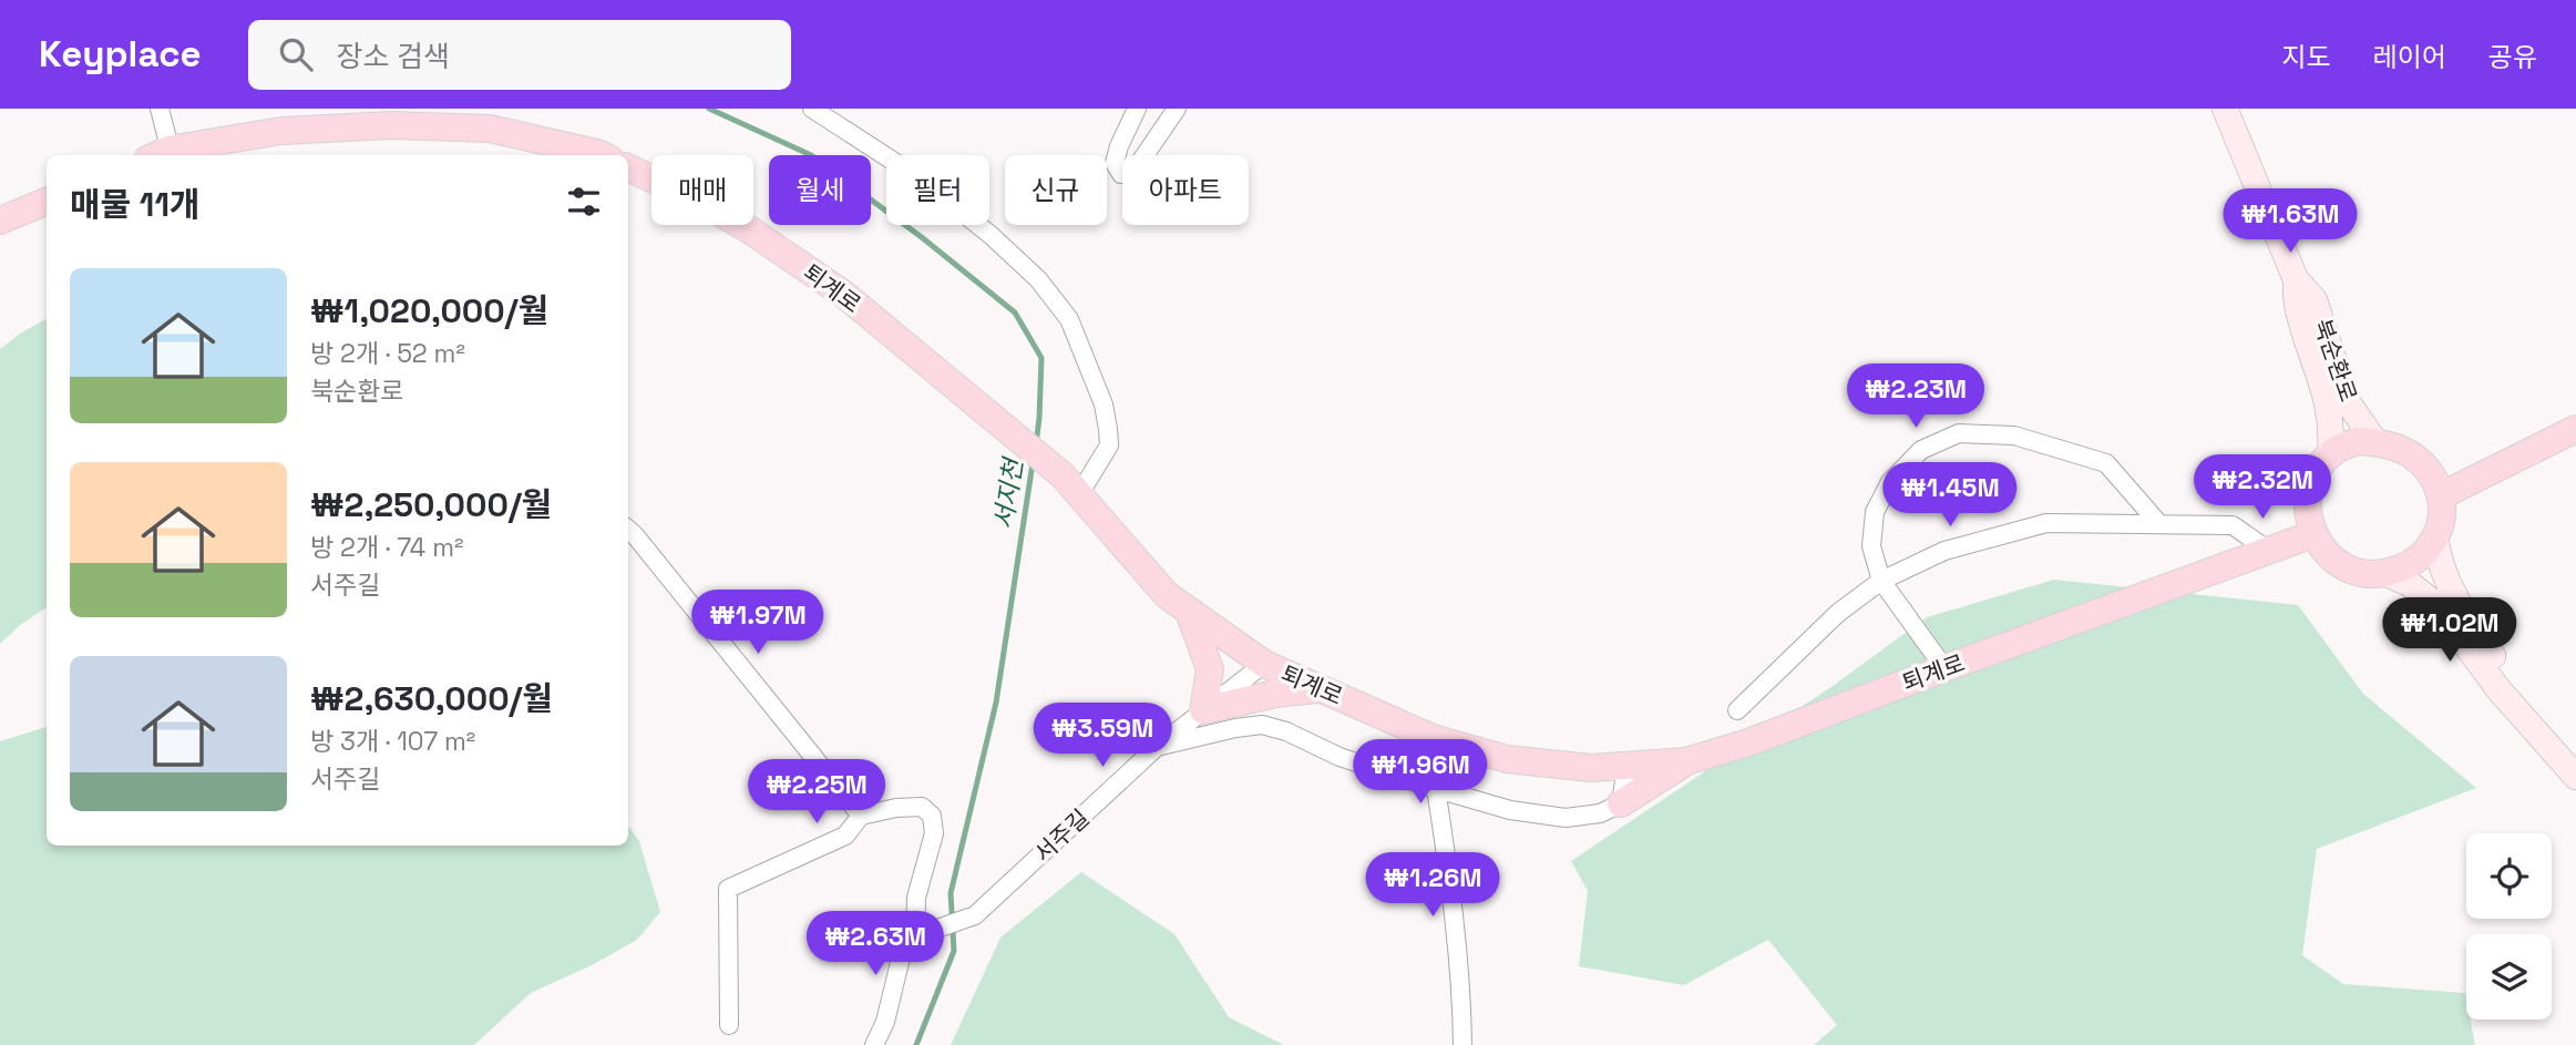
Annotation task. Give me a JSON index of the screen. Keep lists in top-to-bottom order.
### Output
{
  "streets": {
    "main road": ["퇴계로"],
    "street": ["북순환로", "서주길"]
  },
  "crossings": [
    ["퇴계로", "북순환로"],
    ["퇴계로", "서주길"]
  ],
  "water": ["서지천"],
  "page": {
    "header": "Keyplace",
    "search": "장소 검색",
    "nav": ["지도", "레이어", "공유"],
    "chip": [
      "매매",
      "월세",
      "필터",
      "신규",
      "아파트"
    ],
    "heading": "매물 11개",
    "price": [
      "₩1.63M",
      "₩2.23M",
      "₩2.32M",
      "₩1.45M",
      "₩1.97M",
      "₩1.02M",
      "₩3.59M",
      "₩1.96M",
      "₩2.25M",
      "₩1.26M",
      "₩2.63M"
    ],
    "list": [
      {
        "name": "₩1,020,000/월",
        "note": "방 2개 · 52 m² · 북순환로"
      },
      {
        "name": "₩2,250,000/월",
        "note": "방 2개 · 74 m² · 서주길"
      },
      {
        "name": "₩2,630,000/월",
        "note": "방 3개 · 107 m² · 서주길"
      }
    ]
  }
}
